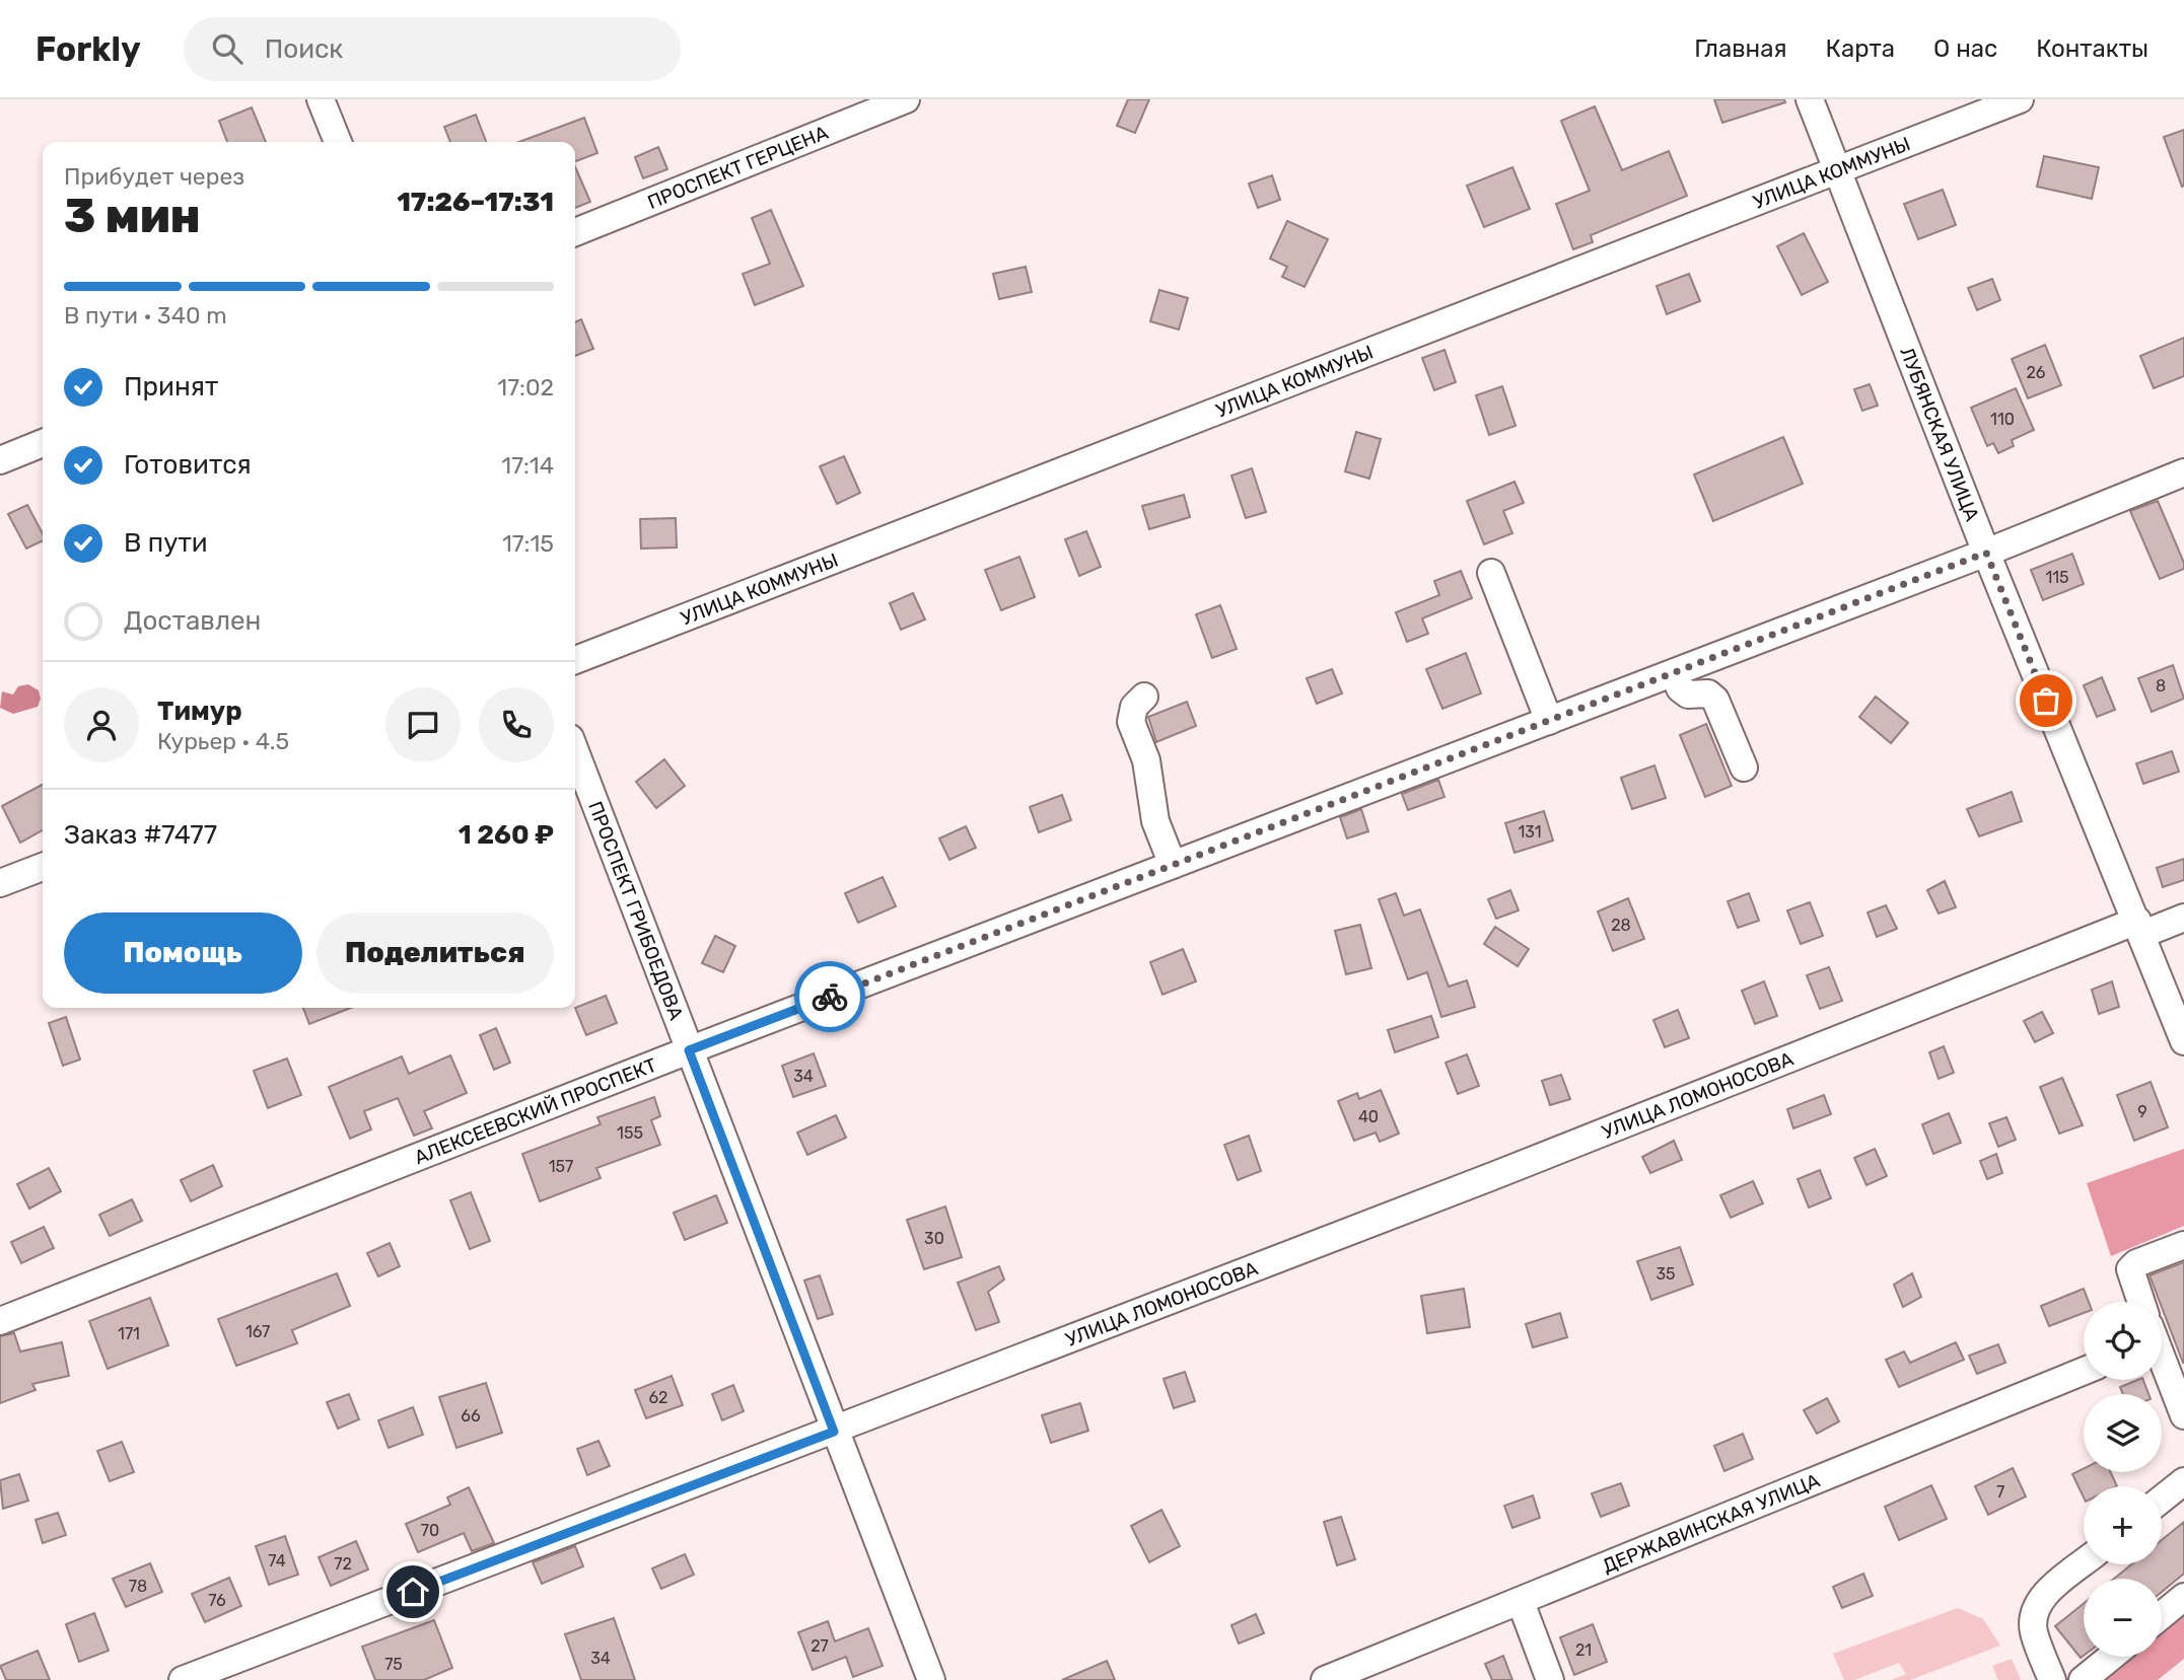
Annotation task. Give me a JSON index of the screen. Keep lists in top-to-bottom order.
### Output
{
  "streets": {
    "street": [
      "ПРОСПЕКТ ГЕРЦЕНА",
      "УЛИЦА КОММУНЫ",
      "ЛУБЯНСКАЯ УЛИЦА",
      "ПРОСПЕКТ ГРИБОЕДОВА",
      "УЛИЦА ЛОМОНОСОВА",
      "АЛЕКСЕЕВСКИЙ ПРОСПЕКТ",
      "ДЕРЖАВИНСКАЯ УЛИЦА"
    ]
  },
  "crossings": [
    ["УЛИЦА КОММУНЫ", "ЛУБЯНСКАЯ УЛИЦА"],
    ["ЛУБЯНСКАЯ УЛИЦА", "УЛИЦА ЛОМОНОСОВА"],
    ["ЛУБЯНСКАЯ УЛИЦА", "АЛЕКСЕЕВСКИЙ ПРОСПЕКТ"],
    ["ПРОСПЕКТ ГРИБОЕДОВА", "УЛИЦА ЛОМОНОСОВА"],
    ["ПРОСПЕКТ ГРИБОЕДОВА", "АЛЕКСЕЕВСКИЙ ПРОСПЕКТ"]
  ],
  "house_numbers": [
    "26",
    "110",
    "115",
    "8",
    "131",
    "28",
    "34",
    "9",
    "40",
    "155",
    "157",
    "30",
    "35",
    "167",
    "171",
    "62",
    "66",
    "7",
    "70",
    "74",
    "72",
    "78",
    "76",
    "27",
    "21",
    "34",
    "75"
  ],
  "page": {
    "header": "Forkly",
    "search": "Поиск",
    "nav": [
      "Главная",
      "Карта",
      "О нас",
      "Контакты"
    ],
    "heading": ["3 мин", "Прибудет через", "17:26–17:31"],
    "panel": [
      "Тимур",
      "Курьер · 4.5",
      "Заказ #7477",
      "1 260 ₽"
    ],
    "bar": "В пути · 340 m",
    "list": [
      ["Принят", "17:02"],
      ["Готовится", "17:14"],
      ["В пути", "17:15"],
      "Доставлен"
    ],
    "buttons": ["Помощь", "Поделиться"],
    "map_buttons": ["+", "−"]
  }
}
